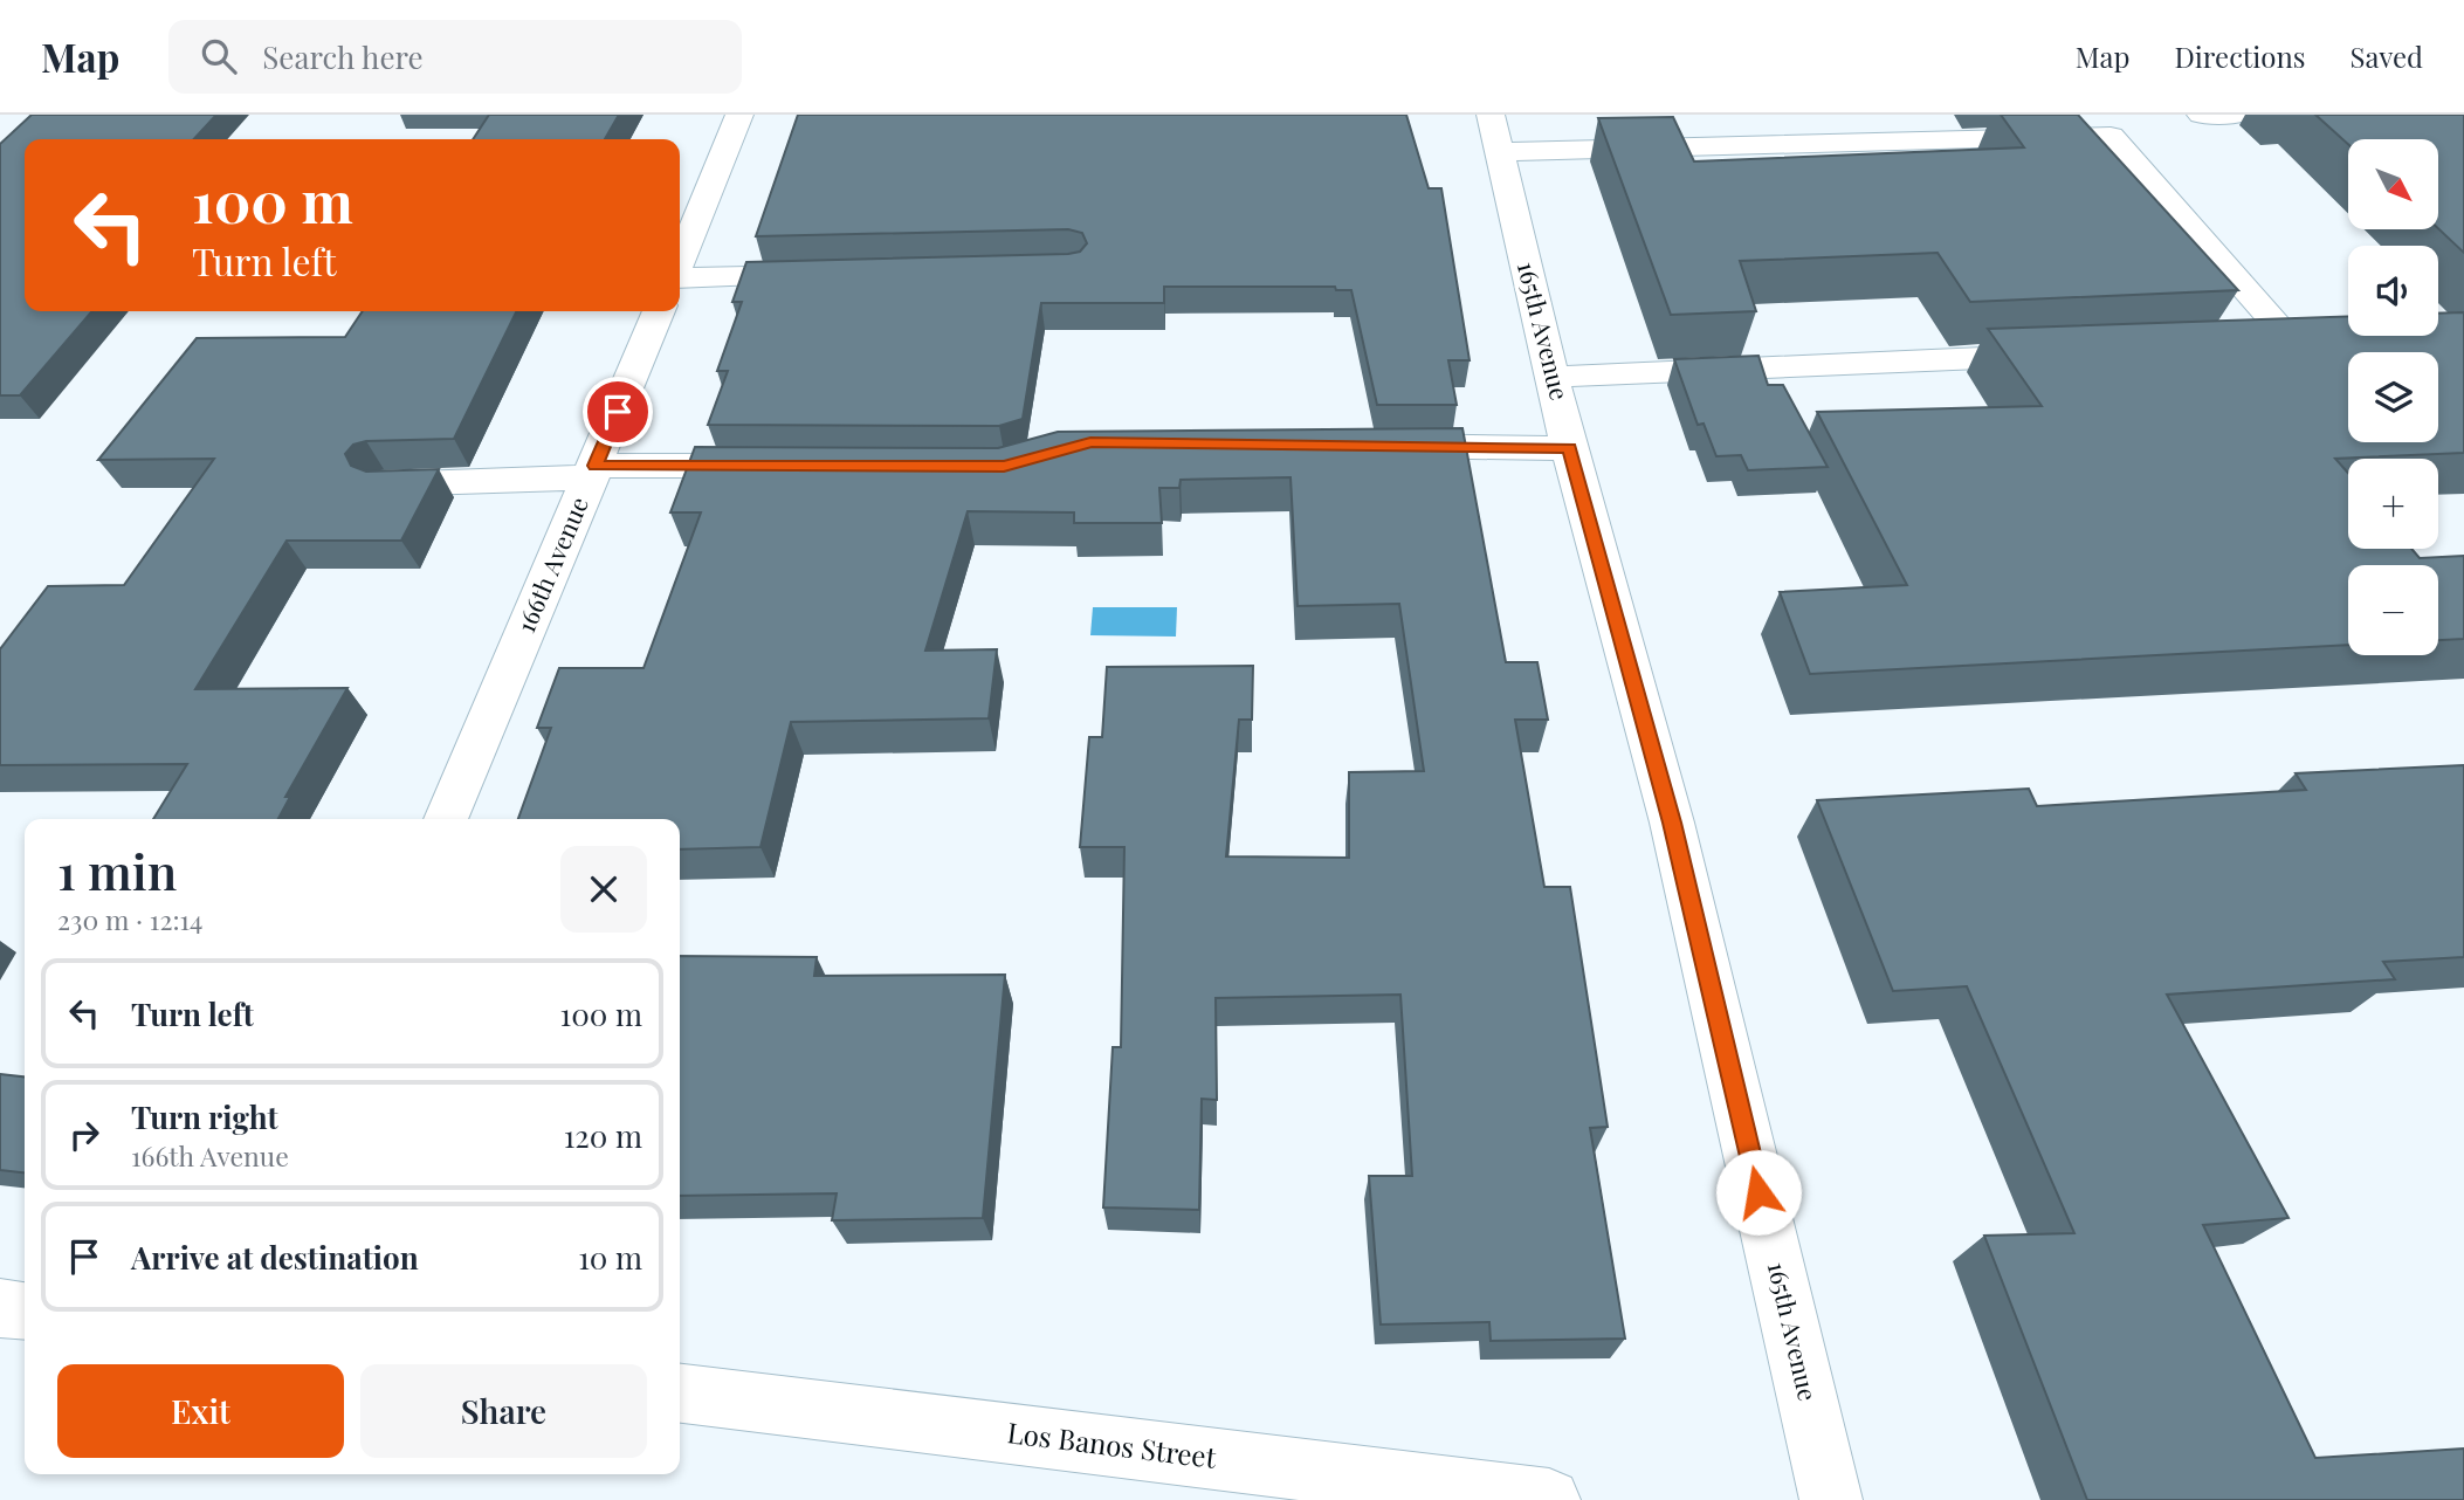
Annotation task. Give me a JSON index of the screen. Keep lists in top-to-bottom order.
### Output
{
  "streets": {
    "street": ["165th Avenue", "166th Avenue", "Los Banos Street"]
  },
  "north": "bottom right",
  "page": {
    "header": "Map",
    "search": "Search here",
    "nav": ["Map", "Directions", "Saved"],
    "map_buttons": ["+", "−"],
    "turn": ["100 m", "Turn left"],
    "heading": ["1 min", "230 m · 12:14"],
    "list": [
      {
        "name": "Turn left",
        "value": "100 m"
      },
      {
        "name": "Turn right",
        "note": "166th Avenue",
        "value": "120 m"
      },
      {
        "name": "Arrive at destination",
        "value": "10 m"
      }
    ],
    "buttons": ["Exit", "Share"]
  }
}
